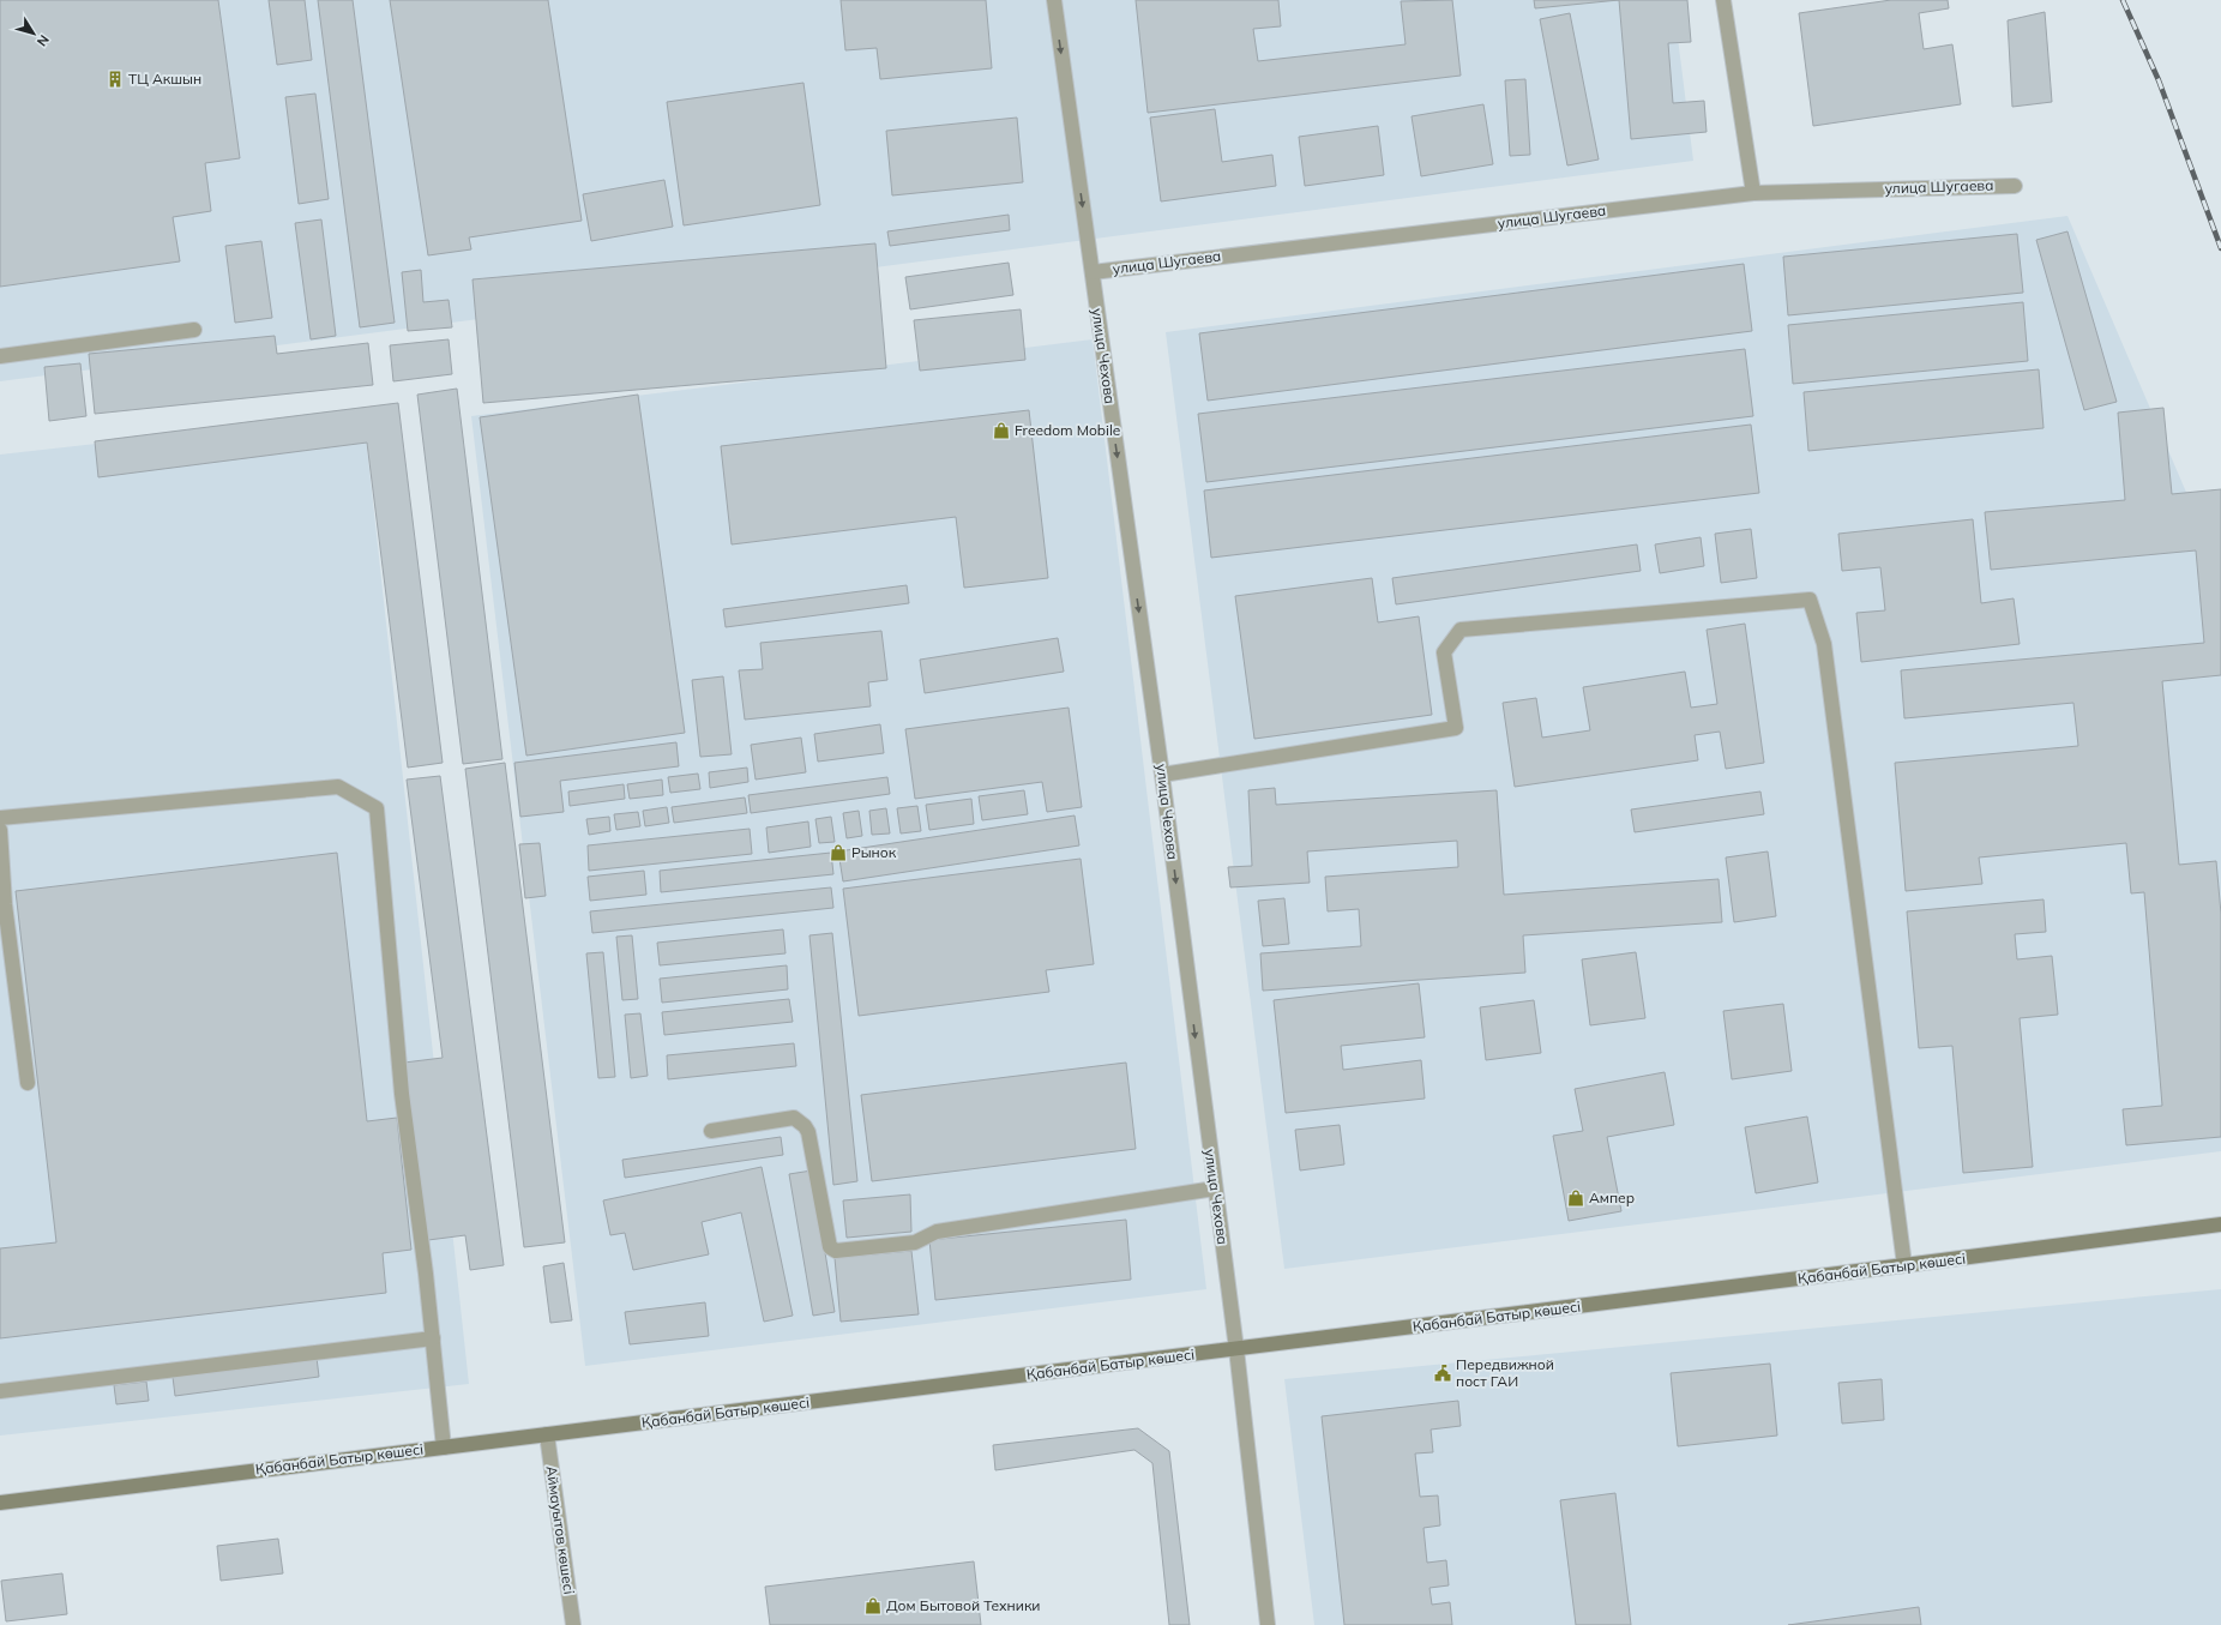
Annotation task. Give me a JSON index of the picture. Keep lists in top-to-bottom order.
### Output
{
  "streets": {
    "main road": ["Қабанбай Батыр көшесі"],
    "street": ["улица Шугаева", "улица Чехова", "Аймауытов көшесі"]
  },
  "crossings": [
    ["улица Шугаева", "улица Чехова"],
    ["улица Чехова", "Қабанбай Батыр көшесі"],
    ["Қабанбай Батыр көшесі", "Аймауытов көшесі"]
  ],
  "one_way": ["улица Чехова"],
  "places": {
    "building": ["ТЦ Акшын"],
    "shop": [
      "Freedom Mobile",
      "Рынок",
      "Ампер",
      "Дом Бытовой Техники"
    ],
    "public building": ["Передвижной пост ГАИ"]
  },
  "north": "bottom right"
}
